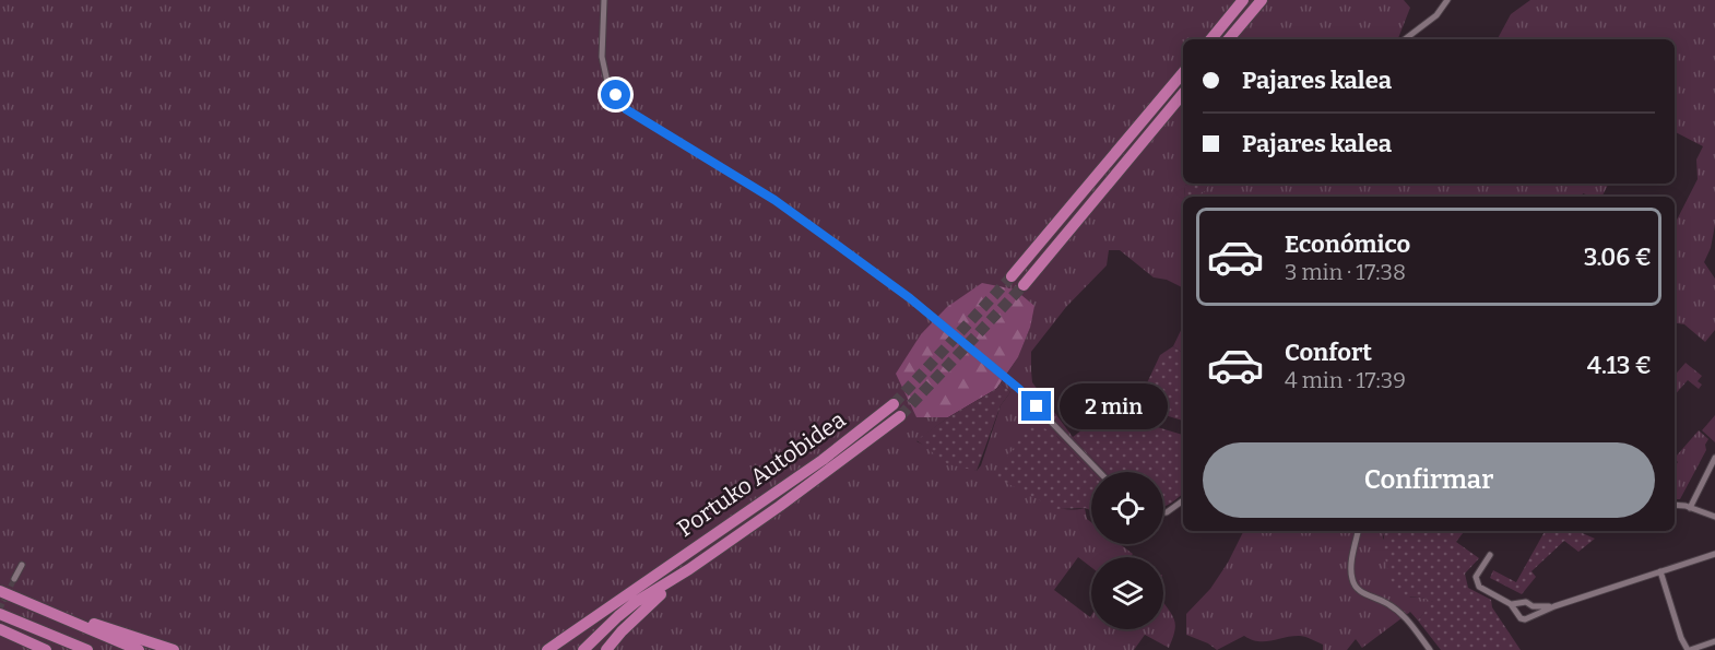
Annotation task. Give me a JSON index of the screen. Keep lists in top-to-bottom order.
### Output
{
  "streets": {
    "highway": ["Portuko Autobidea"]
  },
  "page": {
    "banner": ["Pajares kalea", "Pajares kalea"],
    "list": [
      {
        "name": "Económico",
        "note": "3 min · 17:38",
        "value": "3.06 €"
      },
      {
        "name": "Confort",
        "note": "4 min · 17:39",
        "value": "4.13 €"
      }
    ],
    "bubble": "2 min",
    "buttons": "Confirmar"
  }
}
